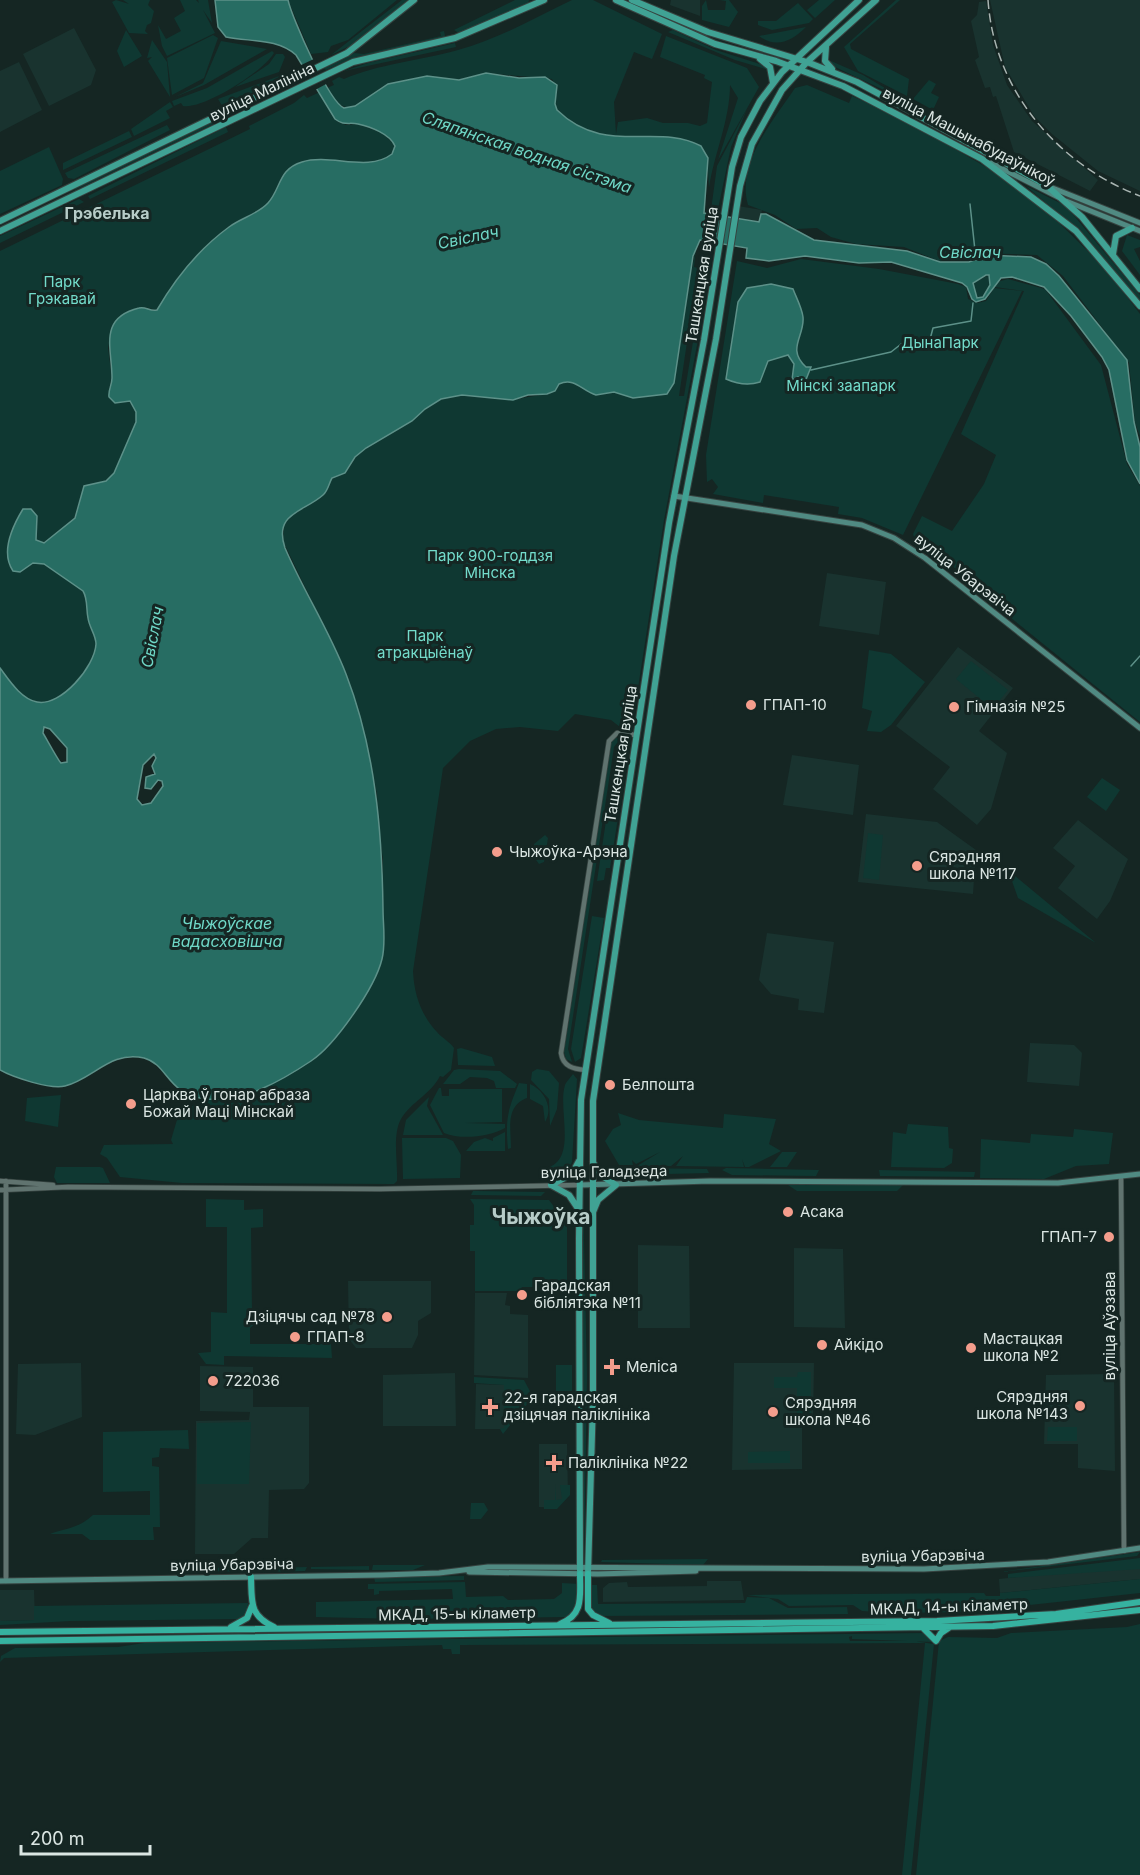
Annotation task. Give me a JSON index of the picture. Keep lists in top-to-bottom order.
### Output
{
  "streets": {
    "highway": ["МКАД, 14-ы кіламетр", "МКАД, 15-ы кіламетр"],
    "main road": [
      "вуліца Малініна",
      "вуліца Машынабудаўнікоў",
      "Ташкенцкая вуліца",
      "вуліца Убарэвіча",
      "вуліца Галадзеда"
    ],
    "street": ["вуліца Аўэзава"]
  },
  "crossings": [
    ["вуліца Машынабудаўнікоў", "Ташкенцкая вуліца"],
    ["Ташкенцкая вуліца", "вуліца Убарэвіча"],
    ["Ташкенцкая вуліца", "вуліца Галадзеда"],
    ["вуліца Убарэвіча", "вуліца Аўэзава"],
    ["вуліца Галадзеда", "вуліца Аўэзава"],
    ["МКАД, 14-ы кіламетр", "МКАД, 15-ы кіламетр"]
  ],
  "districts": ["Грэбелька", "Чыжоўка"],
  "water": ["Сляпянская водная сістэма", "Свіслач", "Чыжоўскае вадасховішча"],
  "parks": [
    "Парк Грэкавай",
    "ДынаПарк",
    "Мінскі заапарк",
    "Парк 900-годдзя Мінска",
    "Парк атракцыёнаў"
  ],
  "places": {
    "other": [
      "ГПАП-10",
      "Гімназія №25",
      "Чыжоўка-Арэна",
      "Сярэдняя школа №117",
      "Белпошта",
      "Царква ў гонар абраза Божай Маці Мінскай",
      "Асака",
      "ГПАП-7",
      "Гарадская бібліятэка №11",
      "Дзіцячы сад №78",
      "ГПАП-8",
      "Айкідо",
      "Мастацкая школа №2",
      "722036",
      "Сярэдняя школа №143",
      "Сярэдняя школа №46"
    ],
    "health": ["Меліса", "22-я гарадская дзіцячая паліклініка", "Паліклініка №22"]
  },
  "scale_bar": "200 m"
}
